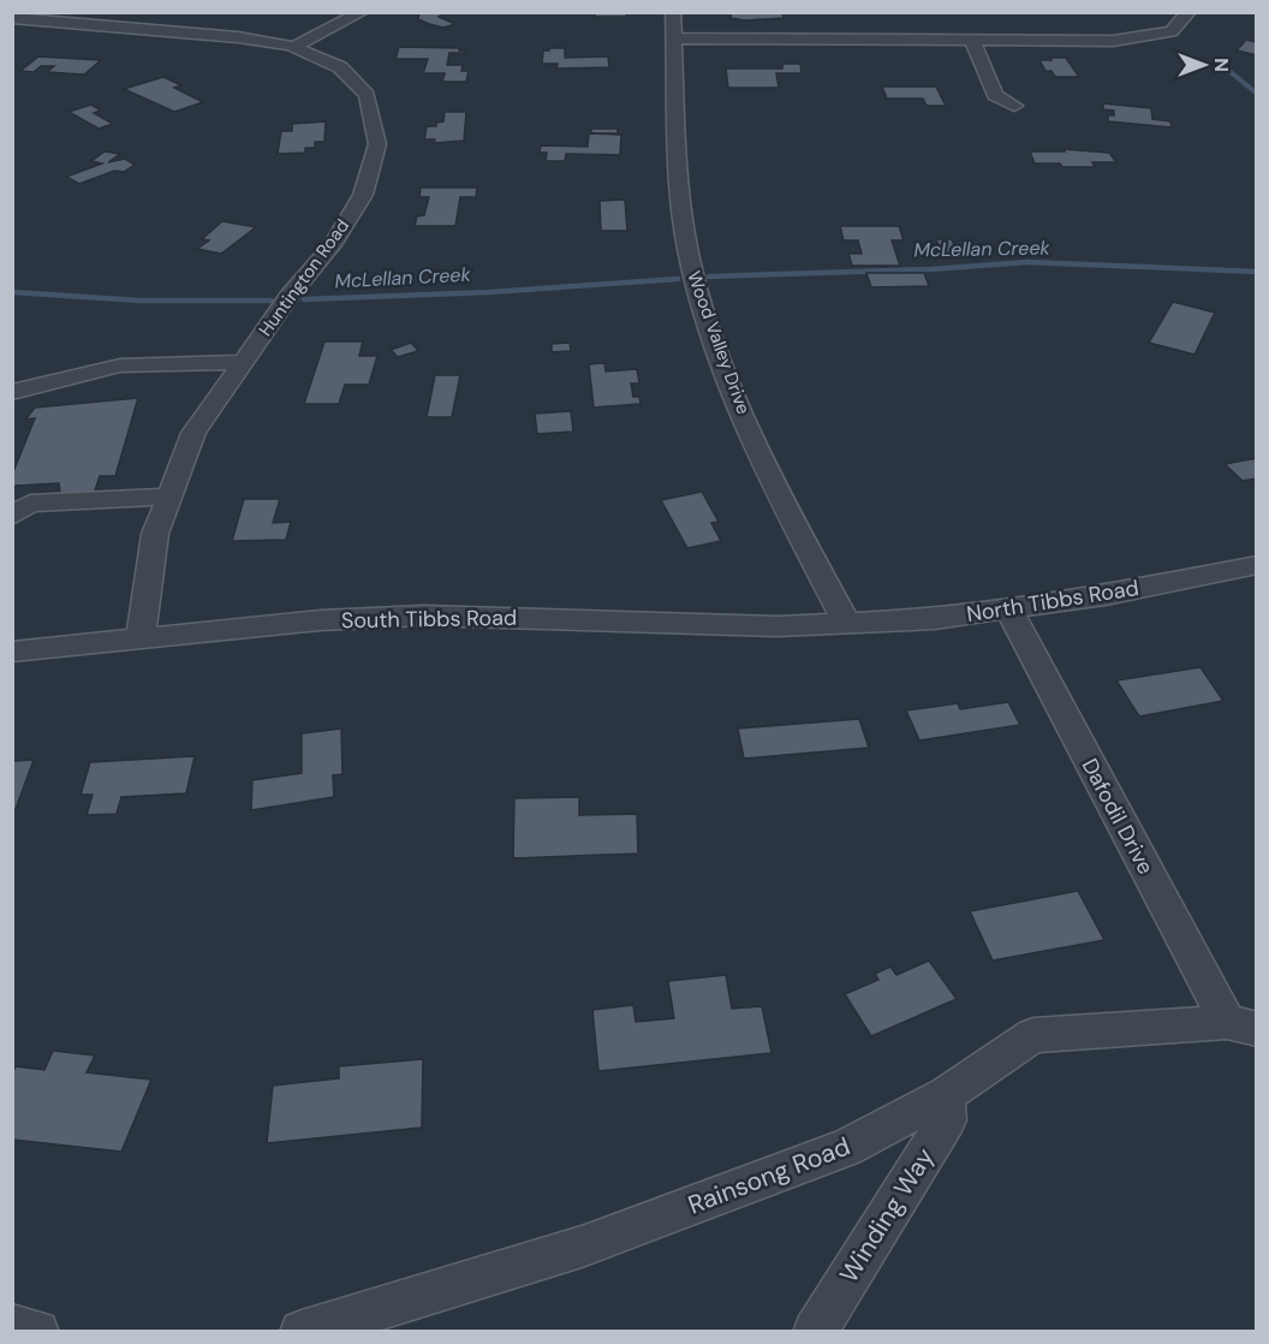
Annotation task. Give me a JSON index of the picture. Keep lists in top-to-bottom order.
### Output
{
  "streets": {
    "street": [
      "Huntington Road",
      "Wood Valley Drive",
      "North Tibbs Road",
      "South Tibbs Road",
      "Dafodil Drive",
      "Rainsong Road",
      "Winding Way"
    ]
  },
  "crossings": [
    ["Huntington Road", "South Tibbs Road"],
    ["Wood Valley Drive", "North Tibbs Road"],
    ["Wood Valley Drive", "South Tibbs Road"],
    ["North Tibbs Road", "South Tibbs Road"],
    ["North Tibbs Road", "Dafodil Drive"],
    ["Dafodil Drive", "Rainsong Road"],
    ["Rainsong Road", "Winding Way"]
  ],
  "water": ["McLellan Creek"],
  "north": "right"
}
